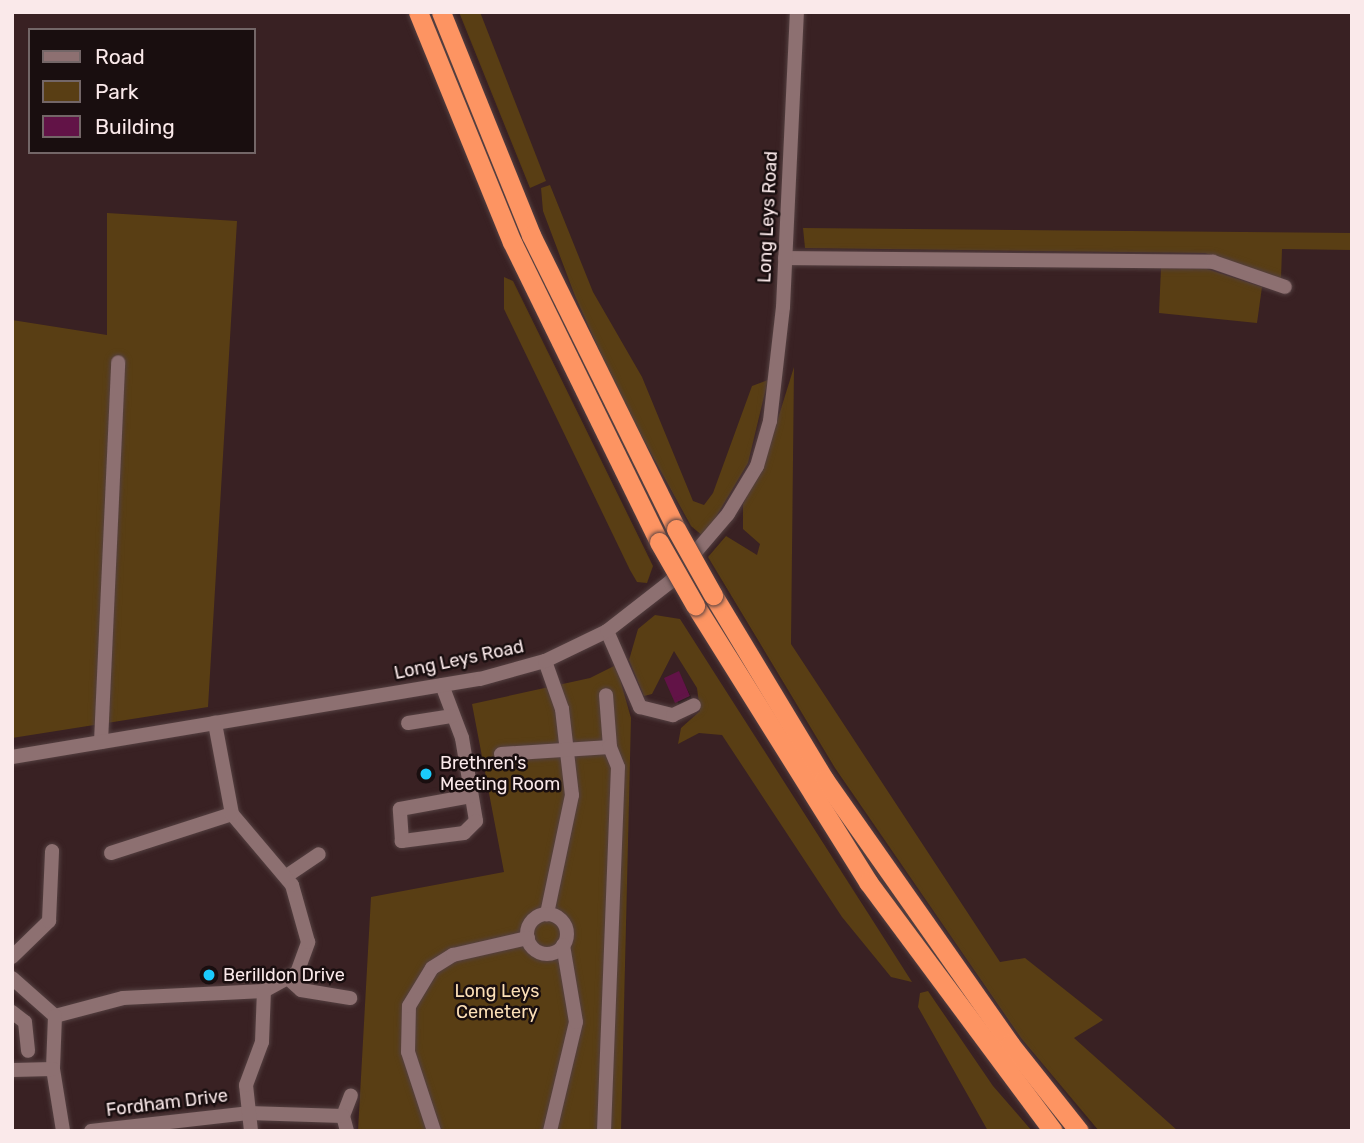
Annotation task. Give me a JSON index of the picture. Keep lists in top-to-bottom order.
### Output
{
  "streets": {
    "street": ["Long Leys Road", "Fordham Drive"]
  },
  "parks": ["Long Leys Cemetery"],
  "places": ["Brethren's Meeting Room", "Berilldon Drive"],
  "legend": ["Road", "Park", "Building"]
}
